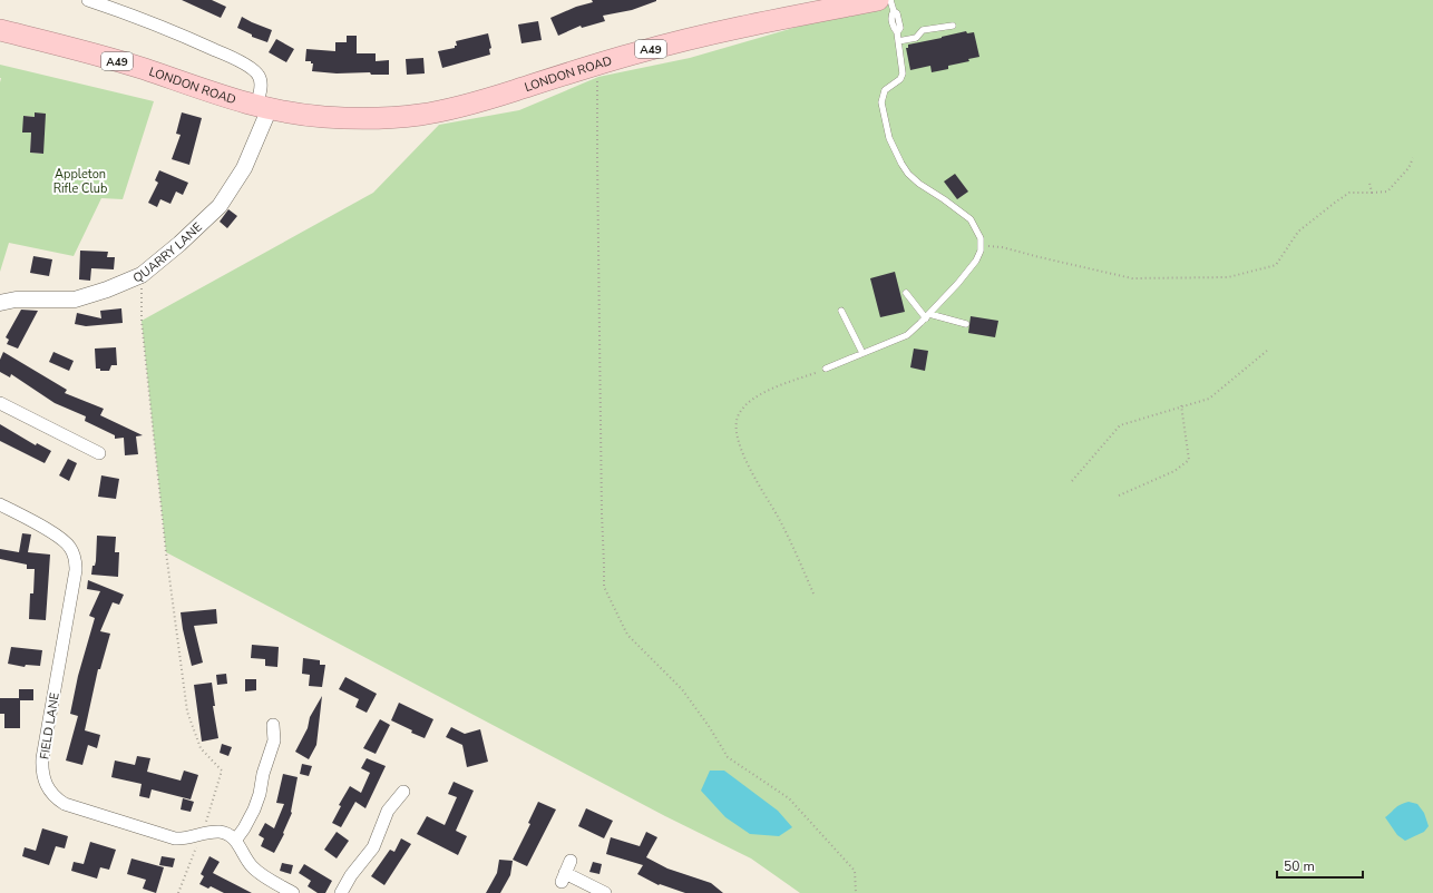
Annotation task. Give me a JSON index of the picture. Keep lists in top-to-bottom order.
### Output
{
  "streets": {
    "highway": ["A49", "LONDON ROAD"],
    "street": ["QUARRY LANE", "FIELD LANE"]
  },
  "crossings": [
    ["LONDON ROAD", "QUARRY LANE"]
  ],
  "parks": ["Appleton Rifle Club"],
  "scale_bar": "50 m"
}
